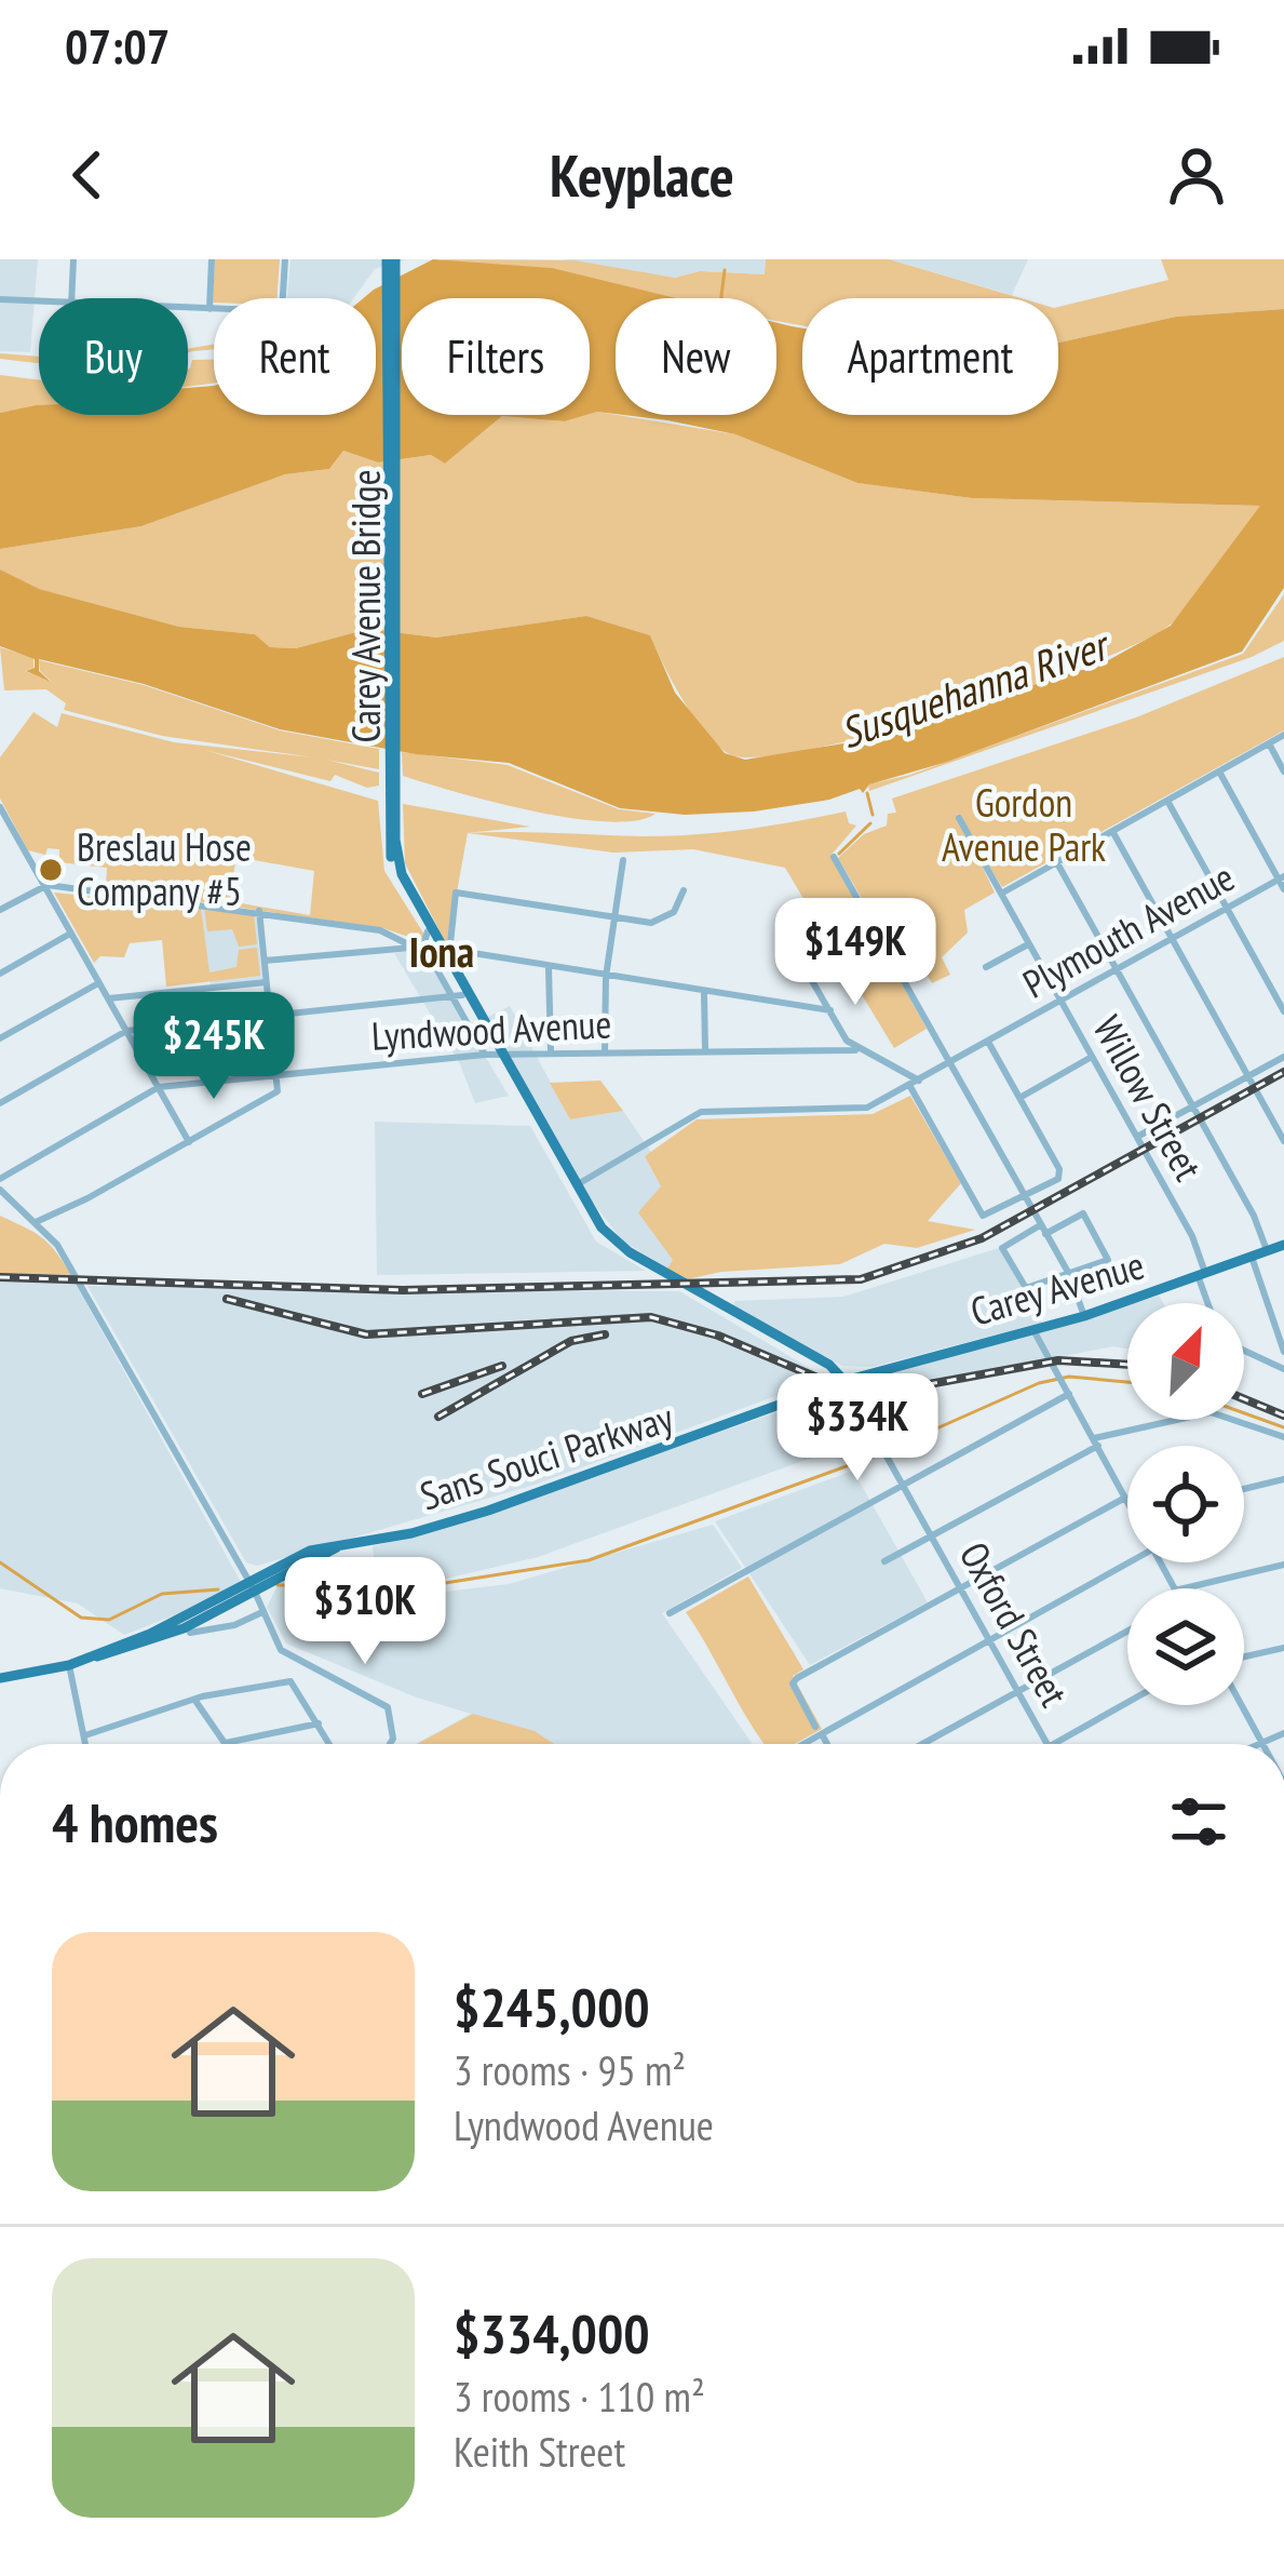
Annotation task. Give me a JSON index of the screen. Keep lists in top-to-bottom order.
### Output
{
  "streets": {
    "main road": ["Carey Avenue Bridge", "Carey Avenue", "Sans Souci Parkway"],
    "street": [
      "Plymouth Avenue",
      "Lyndwood Avenue",
      "Willow Street",
      "Oxford Street"
    ]
  },
  "crossings": [
    ["Plymouth Avenue", "Willow Street"],
    ["Willow Street", "Carey Avenue"],
    ["Carey Avenue", "Sans Souci Parkway"],
    ["Carey Avenue", "Oxford Street"],
    ["Sans Souci Parkway", "Oxford Street"]
  ],
  "districts": ["Iona"],
  "water": ["Susquehanna River"],
  "parks": ["Gordon Avenue Park"],
  "places": ["Breslau Hose Company #5"],
  "north": "top right",
  "page": {
    "status": "07:07",
    "header": "Keyplace",
    "chip": [
      "Buy",
      "Rent",
      "Filters",
      "New",
      "Apartment"
    ],
    "price": [
      "$149K",
      "$245K",
      "$334K",
      "$310K"
    ],
    "heading": "4 homes",
    "list": [
      {
        "name": "$245,000",
        "note": "3 rooms · 95 m² · Lyndwood Avenue"
      },
      {
        "name": "$334,000",
        "note": "3 rooms · 110 m² · Keith Street"
      }
    ]
  }
}
